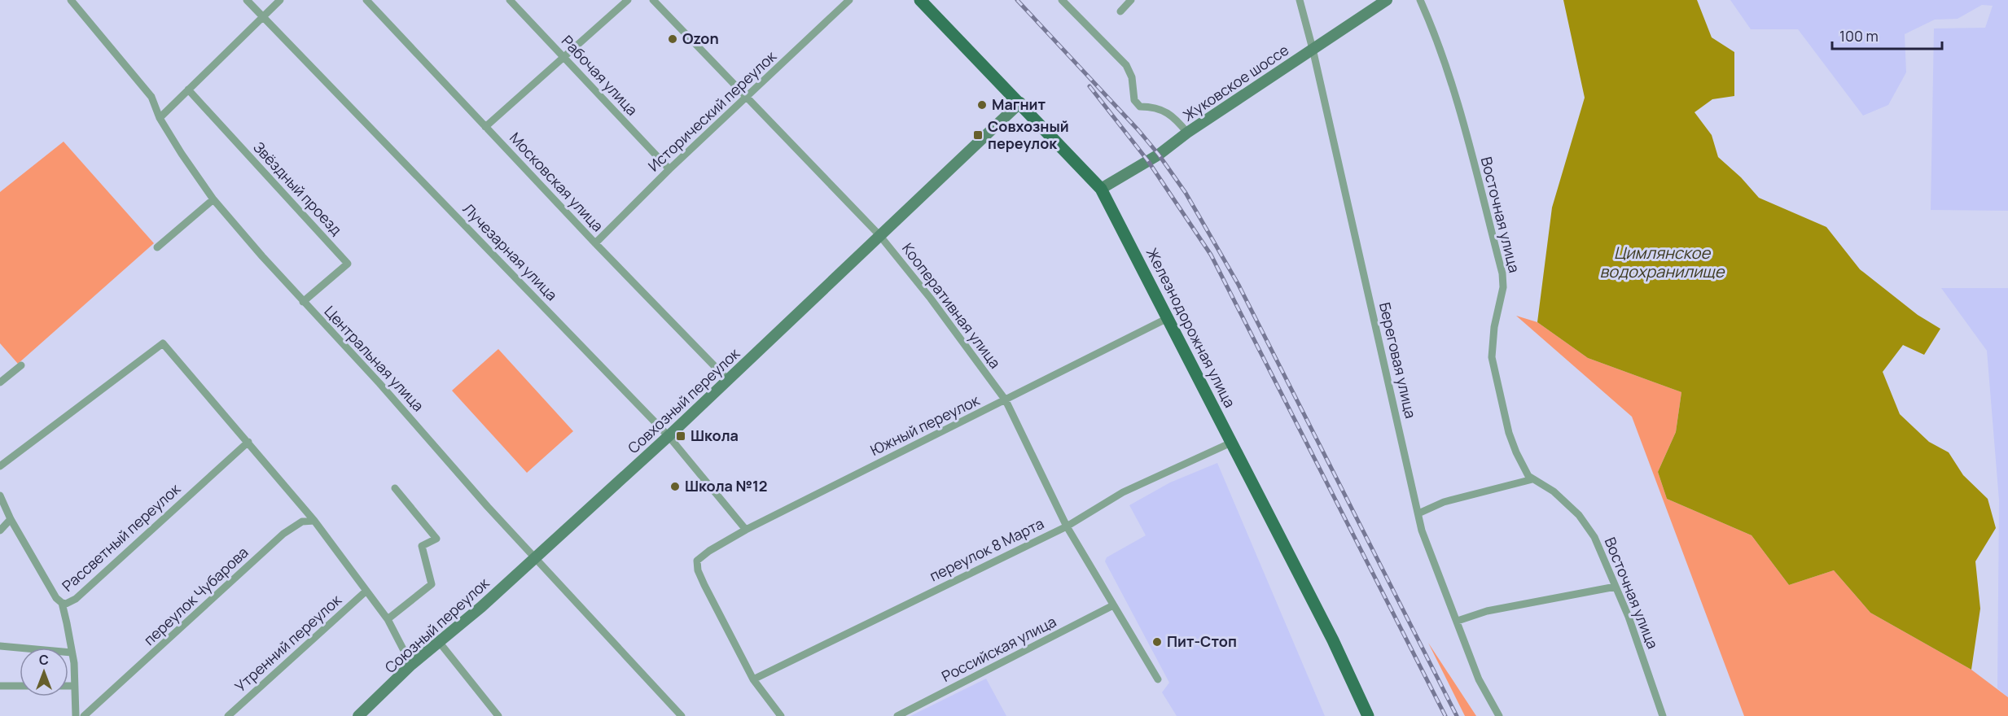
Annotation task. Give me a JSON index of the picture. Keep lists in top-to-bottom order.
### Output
{
  "streets": {
    "main road": ["Железнодорожная улица"],
    "street": [
      "Рабочая улица",
      "Жуковское шоссе",
      "Исторический переулок",
      "Московская улица",
      "Звёздный проезд",
      "Восточная улица",
      "Лучезарная улица",
      "Кооперативная улица",
      "Центральная улица",
      "Береговая улица",
      "Совхозный переулок",
      "Южный переулок",
      "Рассветный переулок",
      "переулок 8 Марта",
      "переулок Чубарова",
      "Союзный переулок",
      "Утренний переулок",
      "Российская улица"
    ]
  },
  "crossings": [
    ["Рабочая улица", "Исторический переулок"],
    ["Жуковское шоссе", "Железнодорожная улица"],
    ["Жуковское шоссе", "Береговая улица"],
    ["Исторический переулок", "Московская улица"],
    ["Исторический переулок", "Кооперативная улица"],
    ["Московская улица", "Совхозный переулок"],
    ["Звёздный проезд", "Центральная улица"],
    ["Лучезарная улица", "Совхозный переулок"],
    ["Лучезарная улица", "Южный переулок"],
    ["Кооперативная улица", "Совхозный переулок"],
    ["Кооперативная улица", "Южный переулок"],
    ["Кооперативная улица", "переулок 8 Марта"],
    ["Кооперативная улица", "Российская улица"],
    ["Железнодорожная улица", "Совхозный переулок"],
    ["Железнодорожная улица", "Южный переулок"],
    ["Железнодорожная улица", "переулок 8 Марта"],
    ["Центральная улица", "Совхозный переулок"],
    ["Центральная улица", "Союзный переулок"],
    ["Совхозный переулок", "Союзный переулок"],
    ["Южный переулок", "переулок 8 Марта"]
  ],
  "water": ["Цимлянское водохранилище"],
  "places": {
    "other": [
      "Ozon",
      "Магнит",
      "Школа №12",
      "Пит-Стоп"
    ],
    "transit": ["Совхозный переулок", "Школа"]
  },
  "scale_bar": "100 m",
  "north": "top"
}
